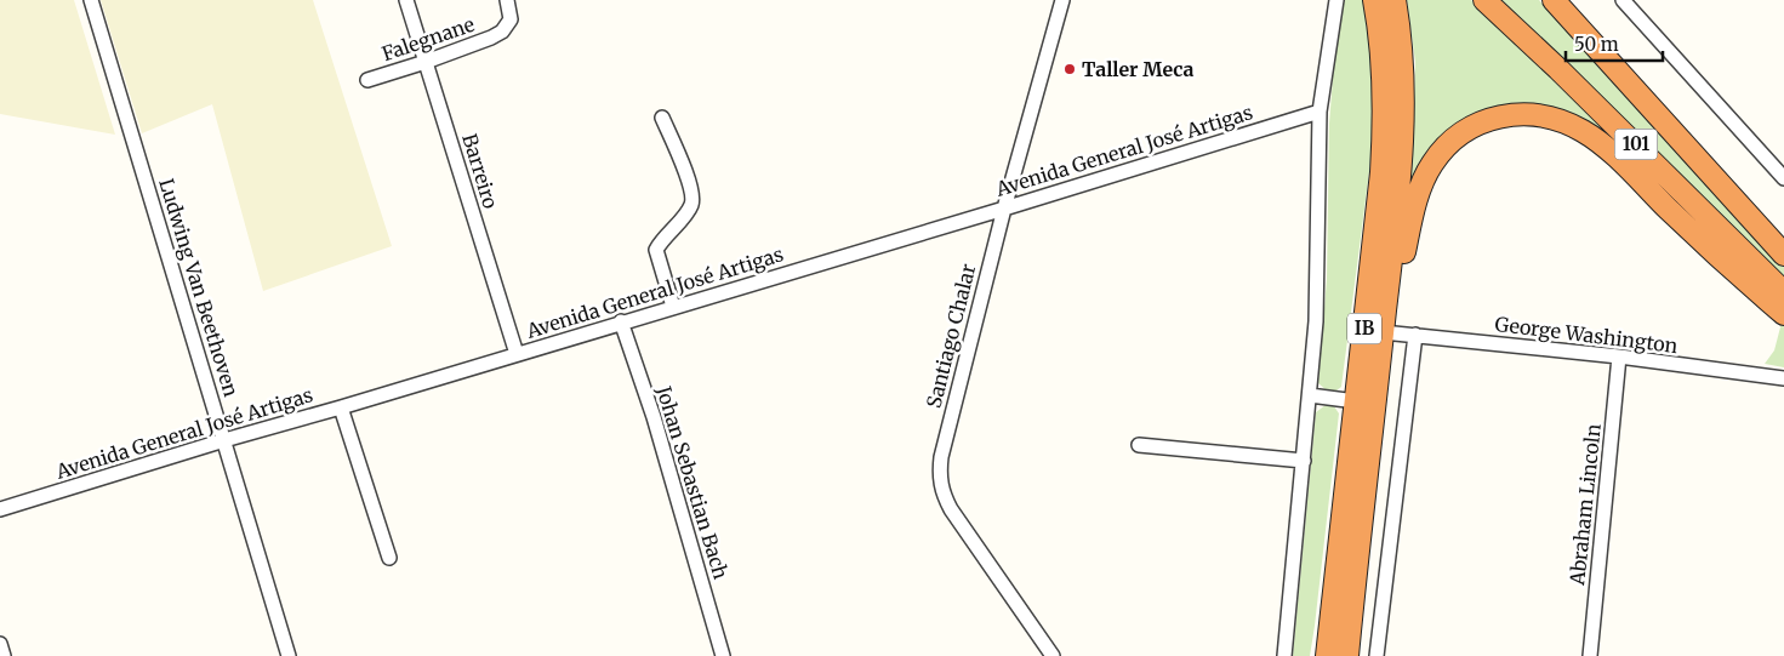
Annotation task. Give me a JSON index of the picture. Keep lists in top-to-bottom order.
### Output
{
  "streets": {
    "highway": ["101", "IB"],
    "street": [
      "Falegnane",
      "Avenida General José Artigas",
      "Barreiro",
      "Ludwing Van Beethoven",
      "George Washington",
      "Santiago Chalar",
      "Johan Sebastian Bach",
      "Abraham Lincoln"
    ]
  },
  "crossings": [
    ["Falegnane", "Barreiro"],
    ["Avenida General José Artigas", "Barreiro"],
    ["Avenida General José Artigas", "Ludwing Van Beethoven"],
    ["Avenida General José Artigas", "Santiago Chalar"],
    ["Avenida General José Artigas", "Johan Sebastian Bach"],
    ["IB", "George Washington"],
    ["George Washington", "Abraham Lincoln"]
  ],
  "places": ["Taller Meca"],
  "scale_bar": "50 m"
}
